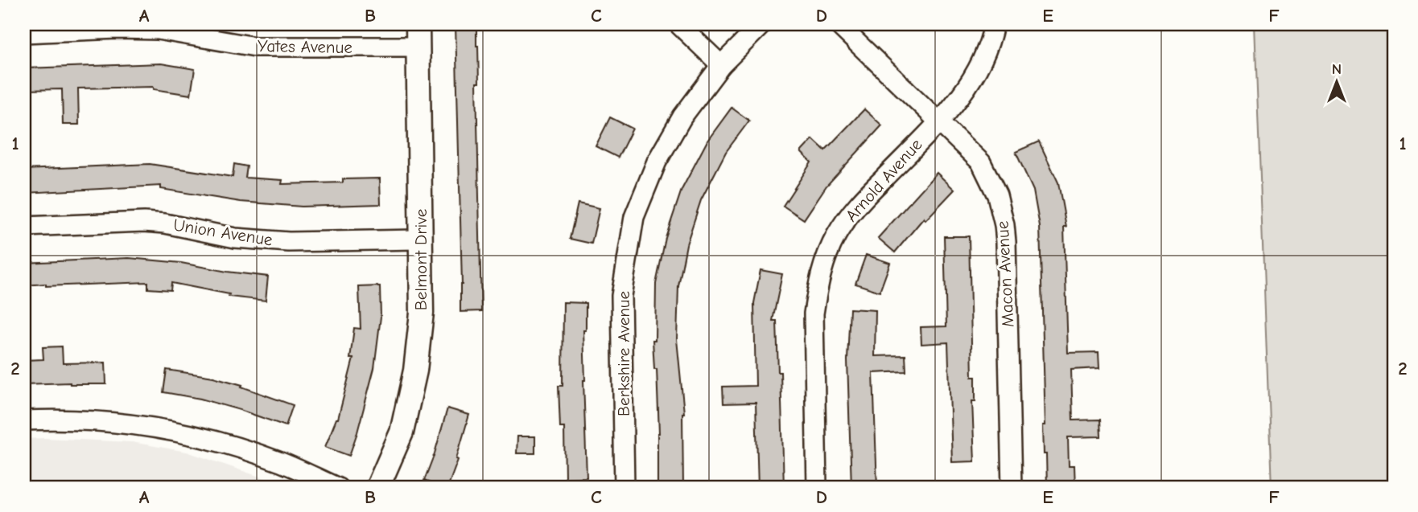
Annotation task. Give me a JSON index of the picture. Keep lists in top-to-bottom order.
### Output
{
  "streets": {
    "street": [
      "Yates Avenue",
      "Arnold Avenue",
      "Union Avenue",
      "Belmont Drive",
      "Macon Avenue",
      "Berkshire Avenue"
    ]
  },
  "crossings": [
    ["Yates Avenue", "Belmont Drive"],
    ["Arnold Avenue", "Macon Avenue"],
    ["Union Avenue", "Belmont Drive"]
  ],
  "north": "top",
  "grid": {
    "columns": [
      "A",
      "B",
      "C",
      "D",
      "E",
      "F"
    ],
    "rows": ["1", "2"]
  }
}
